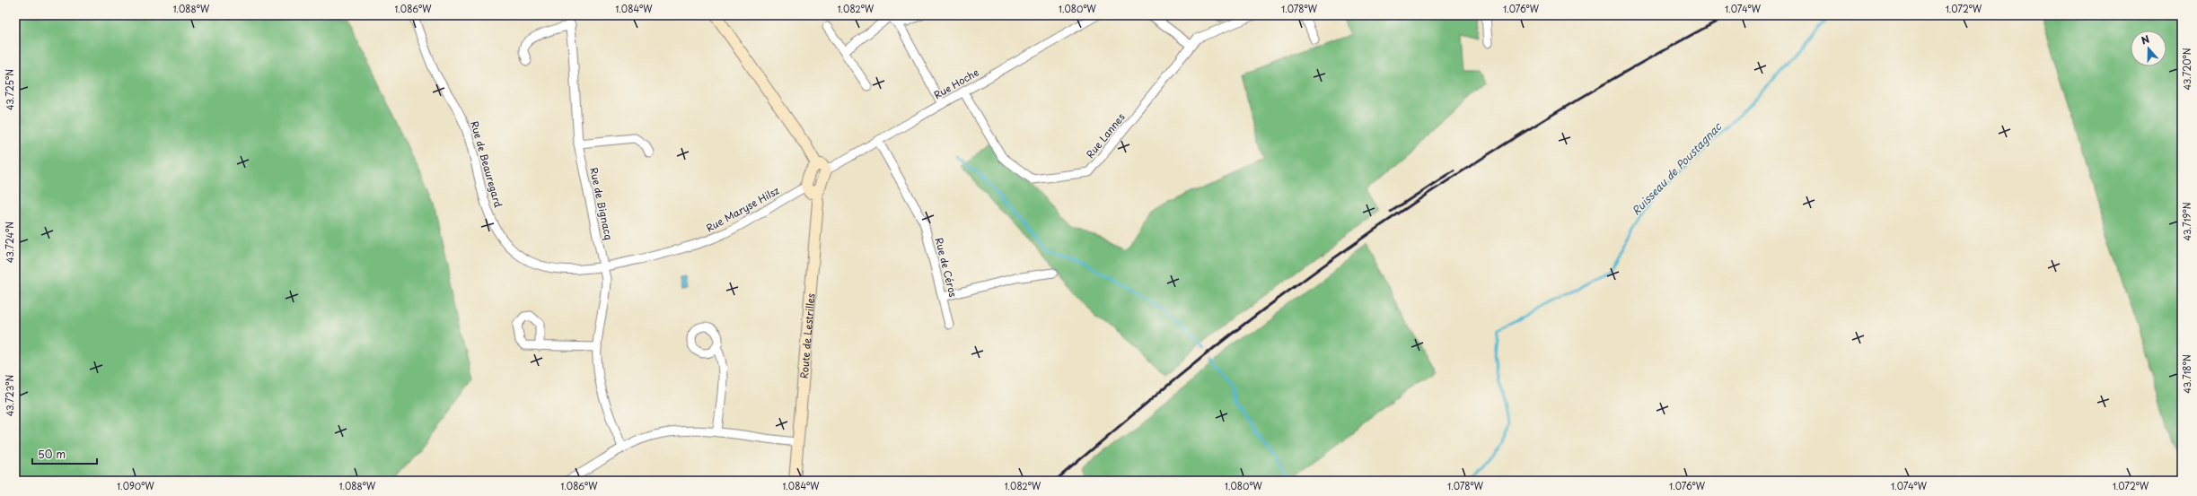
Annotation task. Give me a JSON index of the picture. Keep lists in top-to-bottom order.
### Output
{
  "streets": {
    "street": [
      "Rue Hoche",
      "Rue Lannes",
      "Rue de Beauregard",
      "Rue de Bignacq",
      "Rue Maryse Hilsz",
      "Rue de Céros",
      "Route de Lestrilles"
    ]
  },
  "crossings": [
    ["Rue Hoche", "Rue Lannes"],
    ["Rue Hoche", "Rue de Céros"],
    ["Rue de Beauregard", "Rue de Bignacq"],
    ["Rue de Beauregard", "Rue Maryse Hilsz"],
    ["Rue de Bignacq", "Rue Maryse Hilsz"]
  ],
  "water": ["Ruisseau de Poustagnac"],
  "scale_bar": "50 m",
  "north": "top",
  "coordinates": [
    "1.088°W",
    "1.086°W",
    "1.084°W",
    "1.082°W",
    "1.080°W",
    "1.078°W",
    "1.076°W",
    "1.074°W",
    "1.072°W",
    "43.720°N",
    "43.725°N",
    "43.719°N",
    "43.724°N",
    "43.718°N",
    "43.723°N",
    "1.090°W"
  ]
}
